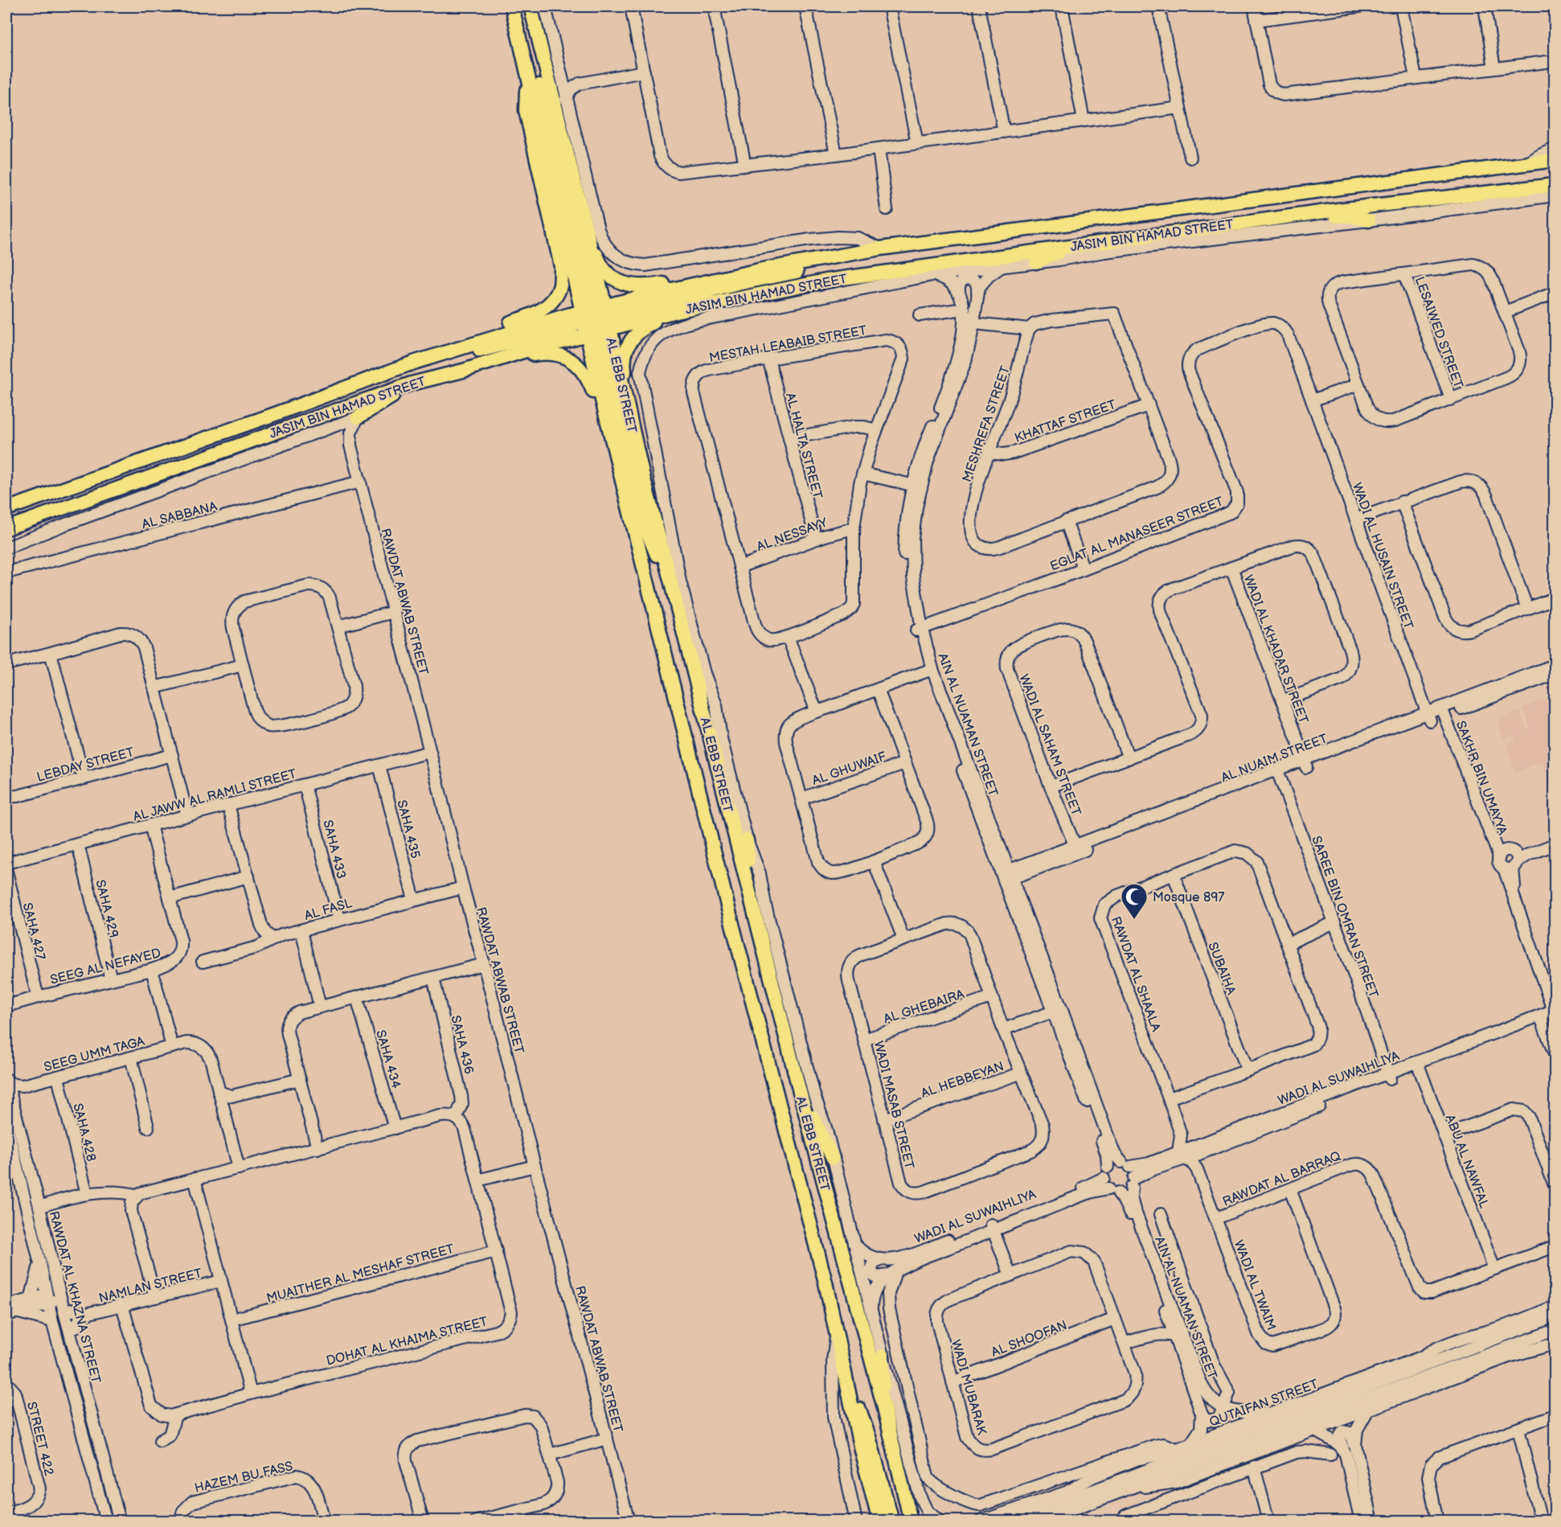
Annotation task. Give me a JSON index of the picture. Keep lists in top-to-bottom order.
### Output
{
  "streets": {
    "main road": ["JASIM BIN HAMAD STREET", "AL EBB STREET"],
    "street": [
      "LESAIWED STREET",
      "MESTAH LEABAIB STREET",
      "KHATTAF STREET",
      "MESHREFA STREET",
      "AL HALTA STREET",
      "AL SABBANA",
      "EGLAT AL MANASEER STREET",
      "AL NESSAYY",
      "WADI AL HUSAIN STREET",
      "RAWDAT ABWAB STREET",
      "WADI AL KHADAR STREET",
      "AIN AL NUAMAN STREET",
      "WADI AL SAHAM STREET",
      "AL NUAIM STREET",
      "LEBDAY STREET",
      "AL GHUWAIF",
      "SAKHR BIN UMAYYA",
      "AL JAWW AL RAMLI STREET",
      "SAHA 435",
      "SAHA 433",
      "SAHA 429",
      "AL FASL",
      "SAREE BIN OMRAN STREET",
      "SAHA 427",
      "SEEG AL NEFAYED",
      "SUBAIHA",
      "RAWDAT AL SHAALA",
      "AL GHEBAIRA",
      "SAHA 436",
      "SEEG UMM TAGA",
      "SAHA 434",
      "WADI AL SUWAIHLIYA",
      "AL HEBBEYAN",
      "WADI MASAB STREET",
      "SAHA 428",
      "ABU AL NAWFAL",
      "RAWDAT AL BARRAQ",
      "MUAITHER AL MESHAF STREET",
      "NAMLAN STREET",
      "WADI AL TWAIM",
      "RAWDAT AL KHAZNA STREET",
      "AL SHOOFAN",
      "DOHAT AL KHAIMA STREET",
      "WADI MUBARAK",
      "QUTAIFAN STREET",
      "STREET 422",
      "HAZEM BU FASS"
    ]
  },
  "crossings": [
    ["JASIM BIN HAMAD STREET", "AL EBB STREET"],
    ["JASIM BIN HAMAD STREET", "RAWDAT ABWAB STREET"],
    ["MESTAH LEABAIB STREET", "AL HALTA STREET"],
    ["MESTAH LEABAIB STREET", "AL NESSAYY"],
    ["KHATTAF STREET", "MESHREFA STREET"],
    ["AL HALTA STREET", "AL NESSAYY"],
    ["AL SABBANA", "RAWDAT ABWAB STREET"],
    ["EGLAT AL MANASEER STREET", "WADI AL HUSAIN STREET"],
    ["EGLAT AL MANASEER STREET", "AIN AL NUAMAN STREET"],
    ["WADI AL HUSAIN STREET", "AL NUAIM STREET"],
    ["RAWDAT ABWAB STREET", "AL JAWW AL RAMLI STREET"],
    ["RAWDAT ABWAB STREET", "AL FASL"],
    ["WADI AL KHADAR STREET", "AL NUAIM STREET"],
    ["AIN AL NUAMAN STREET", "AL NUAIM STREET"],
    ["AIN AL NUAMAN STREET", "WADI AL SUWAIHLIYA"],
    ["WADI AL SAHAM STREET", "AL NUAIM STREET"],
    ["AL NUAIM STREET", "SAKHR BIN UMAYYA"],
    ["AL NUAIM STREET", "SAREE BIN OMRAN STREET"],
    ["SAKHR BIN UMAYYA", "WADI AL SUWAIHLIYA"],
    ["AL JAWW AL RAMLI STREET", "SAHA 435"],
    ["AL JAWW AL RAMLI STREET", "SAHA 433"],
    ["AL JAWW AL RAMLI STREET", "SAHA 429"],
    ["AL JAWW AL RAMLI STREET", "SEEG AL NEFAYED"],
    ["SAHA 435", "AL FASL"],
    ["SAHA 433", "AL FASL"],
    ["SAHA 429", "SEEG AL NEFAYED"],
    ["SAREE BIN OMRAN STREET", "WADI AL SUWAIHLIYA"],
    ["SAHA 427", "SEEG AL NEFAYED"],
    ["SUBAIHA", "RAWDAT AL SHAALA"],
    ["RAWDAT AL SHAALA", "WADI AL SUWAIHLIYA"],
    ["RAWDAT AL SHAALA", "WADI AL TWAIM"],
    ["AL GHEBAIRA", "WADI MASAB STREET"],
    ["SAHA 436", "DOHAT AL KHAIMA STREET"],
    ["SEEG UMM TAGA", "SAHA 428"],
    ["SEEG UMM TAGA", "RAWDAT AL KHAZNA STREET"],
    ["WADI AL SUWAIHLIYA", "ABU AL NAWFAL"],
    ["WADI AL SUWAIHLIYA", "WADI AL TWAIM"],
    ["AL HEBBEYAN", "WADI MASAB STREET"],
    ["ABU AL NAWFAL", "RAWDAT AL BARRAQ"],
    ["RAWDAT AL BARRAQ", "WADI AL TWAIM"],
    ["MUAITHER AL MESHAF STREET", "DOHAT AL KHAIMA STREET"],
    ["NAMLAN STREET", "RAWDAT AL KHAZNA STREET"],
    ["AL SHOOFAN", "WADI MUBARAK"]
  ],
  "places": {
    "mosque": ["Mosque 897"]
  }
}
